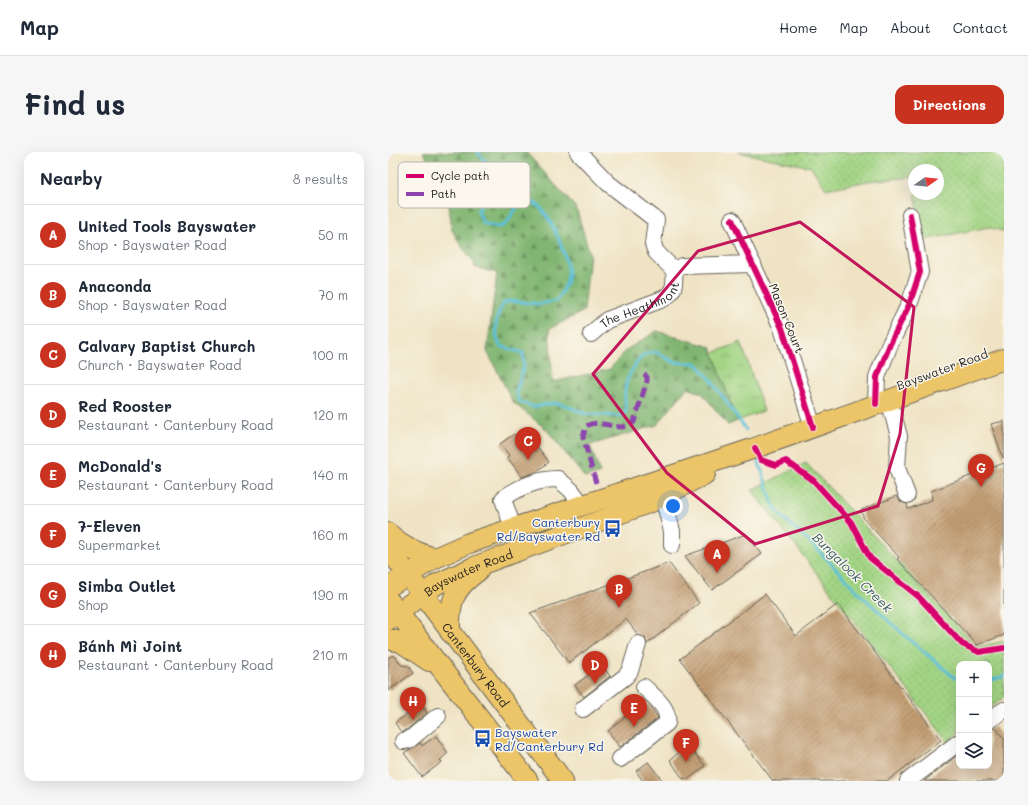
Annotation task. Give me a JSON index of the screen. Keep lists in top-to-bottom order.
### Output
{
  "streets": {
    "main road": ["Bayswater Road", "Canterbury Road"],
    "street": ["The Heathmont", "Mason Court"]
  },
  "crossings": [
    ["The Heathmont", "Mason Court"],
    ["Mason Court", "Bayswater Road"],
    ["Bayswater Road", "Canterbury Road"]
  ],
  "water": ["Bungalook Creek"],
  "places": {
    "bus stop": ["Canterbury Rd/Bayswater Rd", "Bayswater Rd/Canterbury Rd"]
  },
  "legend": ["Cycle path", "Path"],
  "north": "right",
  "page": {
    "header": "Map",
    "nav": [
      "Home",
      "Map",
      "About",
      "Contact"
    ],
    "buttons": "Directions",
    "title": "Find us",
    "heading": ["Nearby", "8 results"],
    "list": [
      {
        "mark": "A",
        "name": "United Tools Bayswater",
        "note": "Shop · Bayswater Road",
        "value": "50 m"
      },
      {
        "mark": "B",
        "name": "Anaconda",
        "note": "Shop · Bayswater Road",
        "value": "70 m"
      },
      {
        "mark": "C",
        "name": "Calvary Baptist Church",
        "note": "Church · Bayswater Road",
        "value": "100 m"
      },
      {
        "mark": "D",
        "name": "Red Rooster",
        "note": "Restaurant · Canterbury Road",
        "value": "120 m"
      },
      {
        "mark": "E",
        "name": "McDonald's",
        "note": "Restaurant · Canterbury Road",
        "value": "140 m"
      },
      {
        "mark": "F",
        "name": "7-Eleven",
        "note": "Supermarket",
        "value": "160 m"
      },
      {
        "mark": "G",
        "name": "Simba Outlet",
        "note": "Shop",
        "value": "190 m"
      },
      {
        "mark": "H",
        "name": "Bánh Mì Joint",
        "note": "Restaurant · Canterbury Road",
        "value": "210 m"
      }
    ],
    "pins": [
      "C",
      "G",
      "A",
      "B",
      "D",
      "H",
      "E",
      "F"
    ],
    "map_buttons": ["+", "−"]
  }
}
